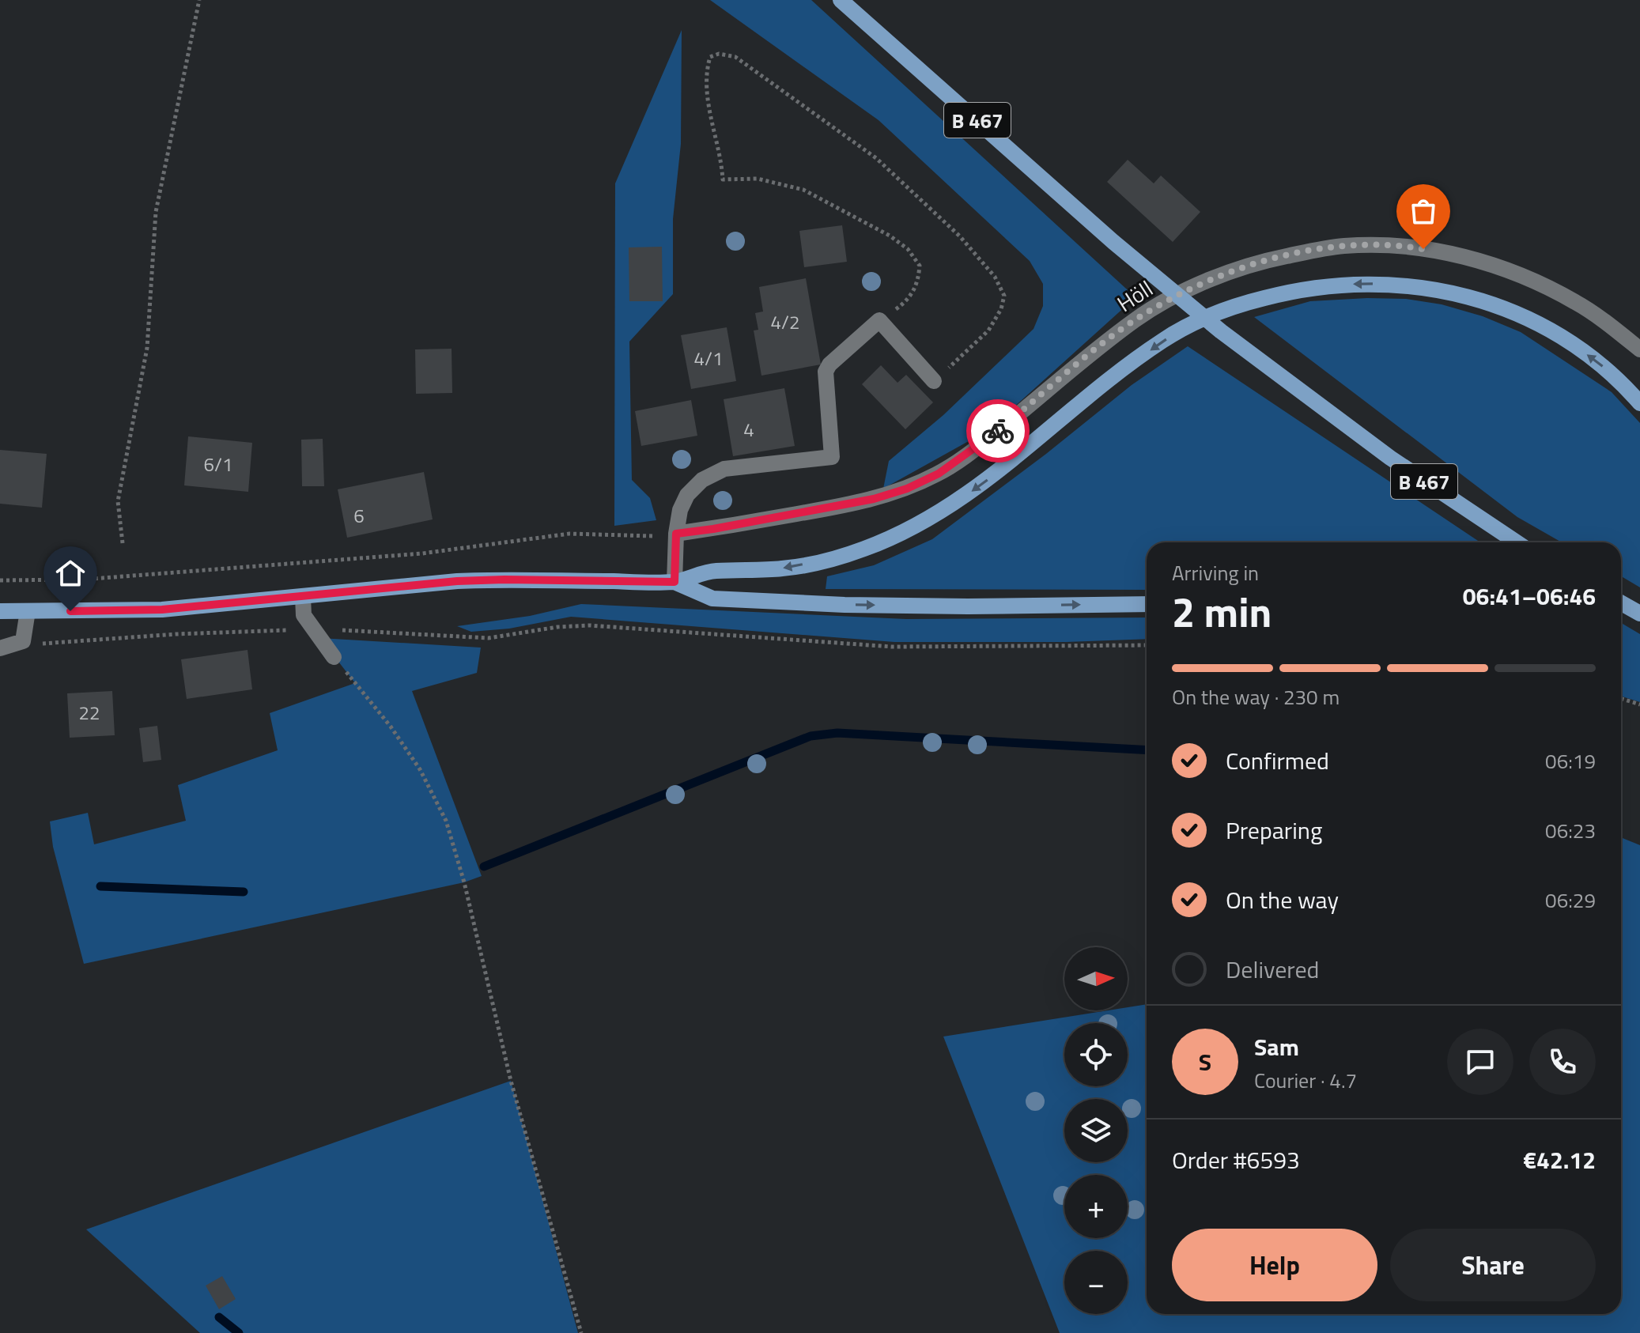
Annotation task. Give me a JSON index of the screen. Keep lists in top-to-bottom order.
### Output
{
  "streets": {
    "main road": ["B 467"],
    "street": ["Höll"]
  },
  "house_numbers": [
    "4/2",
    "4/1",
    "4",
    "6/1",
    "6",
    "22"
  ],
  "north": "right",
  "page": {
    "heading": ["2 min", "Arriving in", "06:41–06:46"],
    "panel": [
      "Sam",
      "Courier · 4.7",
      "Order #6593",
      "€42.12"
    ],
    "bar": "On the way · 230 m",
    "list": [
      ["Confirmed", "06:19"],
      ["Preparing", "06:23"],
      ["On the way", "06:29"],
      "Delivered"
    ],
    "map_buttons": ["+", "−"],
    "round": "S",
    "buttons": ["Help", "Share"]
  }
}
